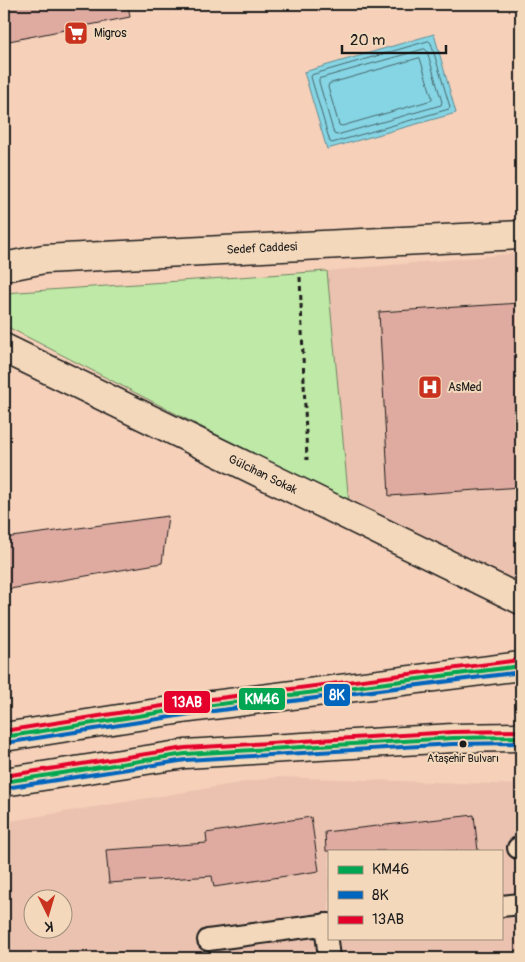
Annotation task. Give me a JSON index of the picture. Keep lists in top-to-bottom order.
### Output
{
  "streets": {
    "street": ["Sedef Caddesi", "Gülcihan Sokak"]
  },
  "places": {
    "supermarket": ["Migros"],
    "hospital": ["AsMed"],
    "other": ["Ataşehir Bulvarı"]
  },
  "lines": ["transit line 13AB", "transit line KM46", "transit line 8K"],
  "legend": ["KM46", "8K", "13AB"],
  "scale_bar": "20 m",
  "north": "bottom"
}
